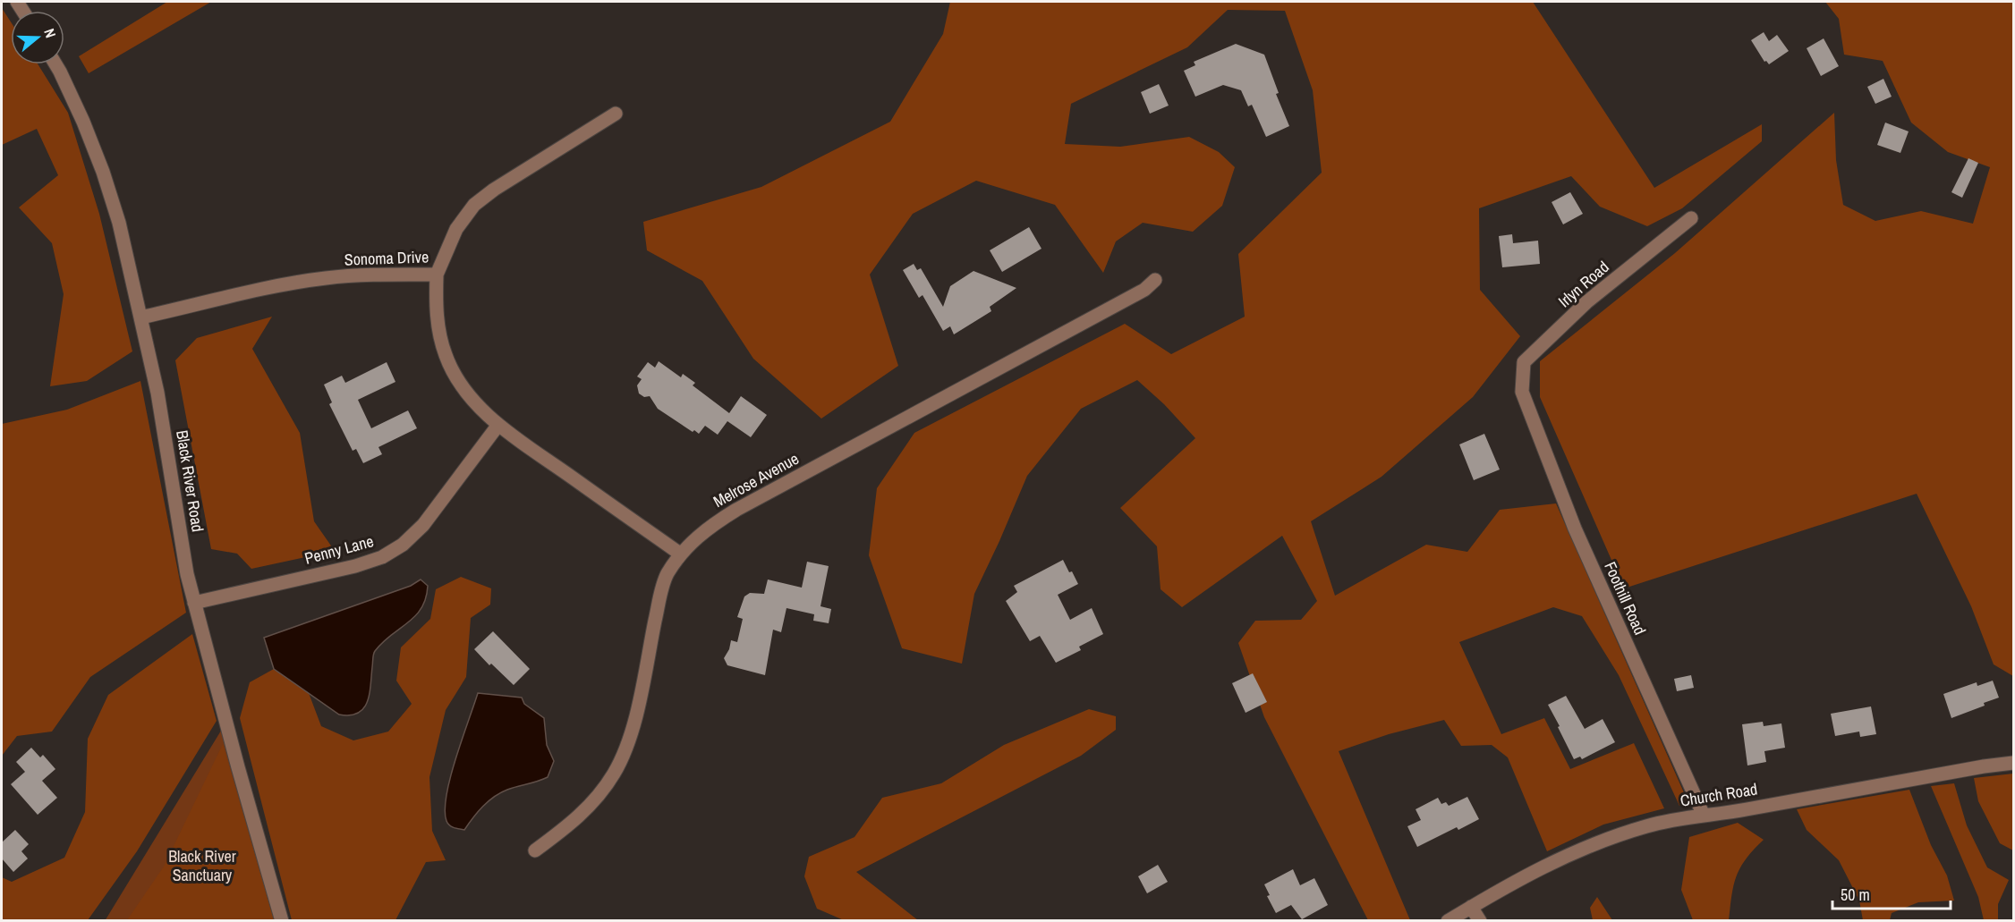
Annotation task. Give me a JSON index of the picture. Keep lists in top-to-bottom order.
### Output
{
  "streets": {
    "street": [
      "Sonoma Drive",
      "Irlyn Road",
      "Melrose Avenue",
      "Black River Road",
      "Penny Lane",
      "Foothill Road",
      "Church Road"
    ]
  },
  "crossings": [
    ["Sonoma Drive", "Melrose Avenue"],
    ["Sonoma Drive", "Black River Road"],
    ["Sonoma Drive", "Penny Lane"],
    ["Irlyn Road", "Foothill Road"],
    ["Black River Road", "Penny Lane"],
    ["Foothill Road", "Church Road"]
  ],
  "parks": ["Black River Sanctuary"],
  "scale_bar": "50 m",
  "north": "right"
}
